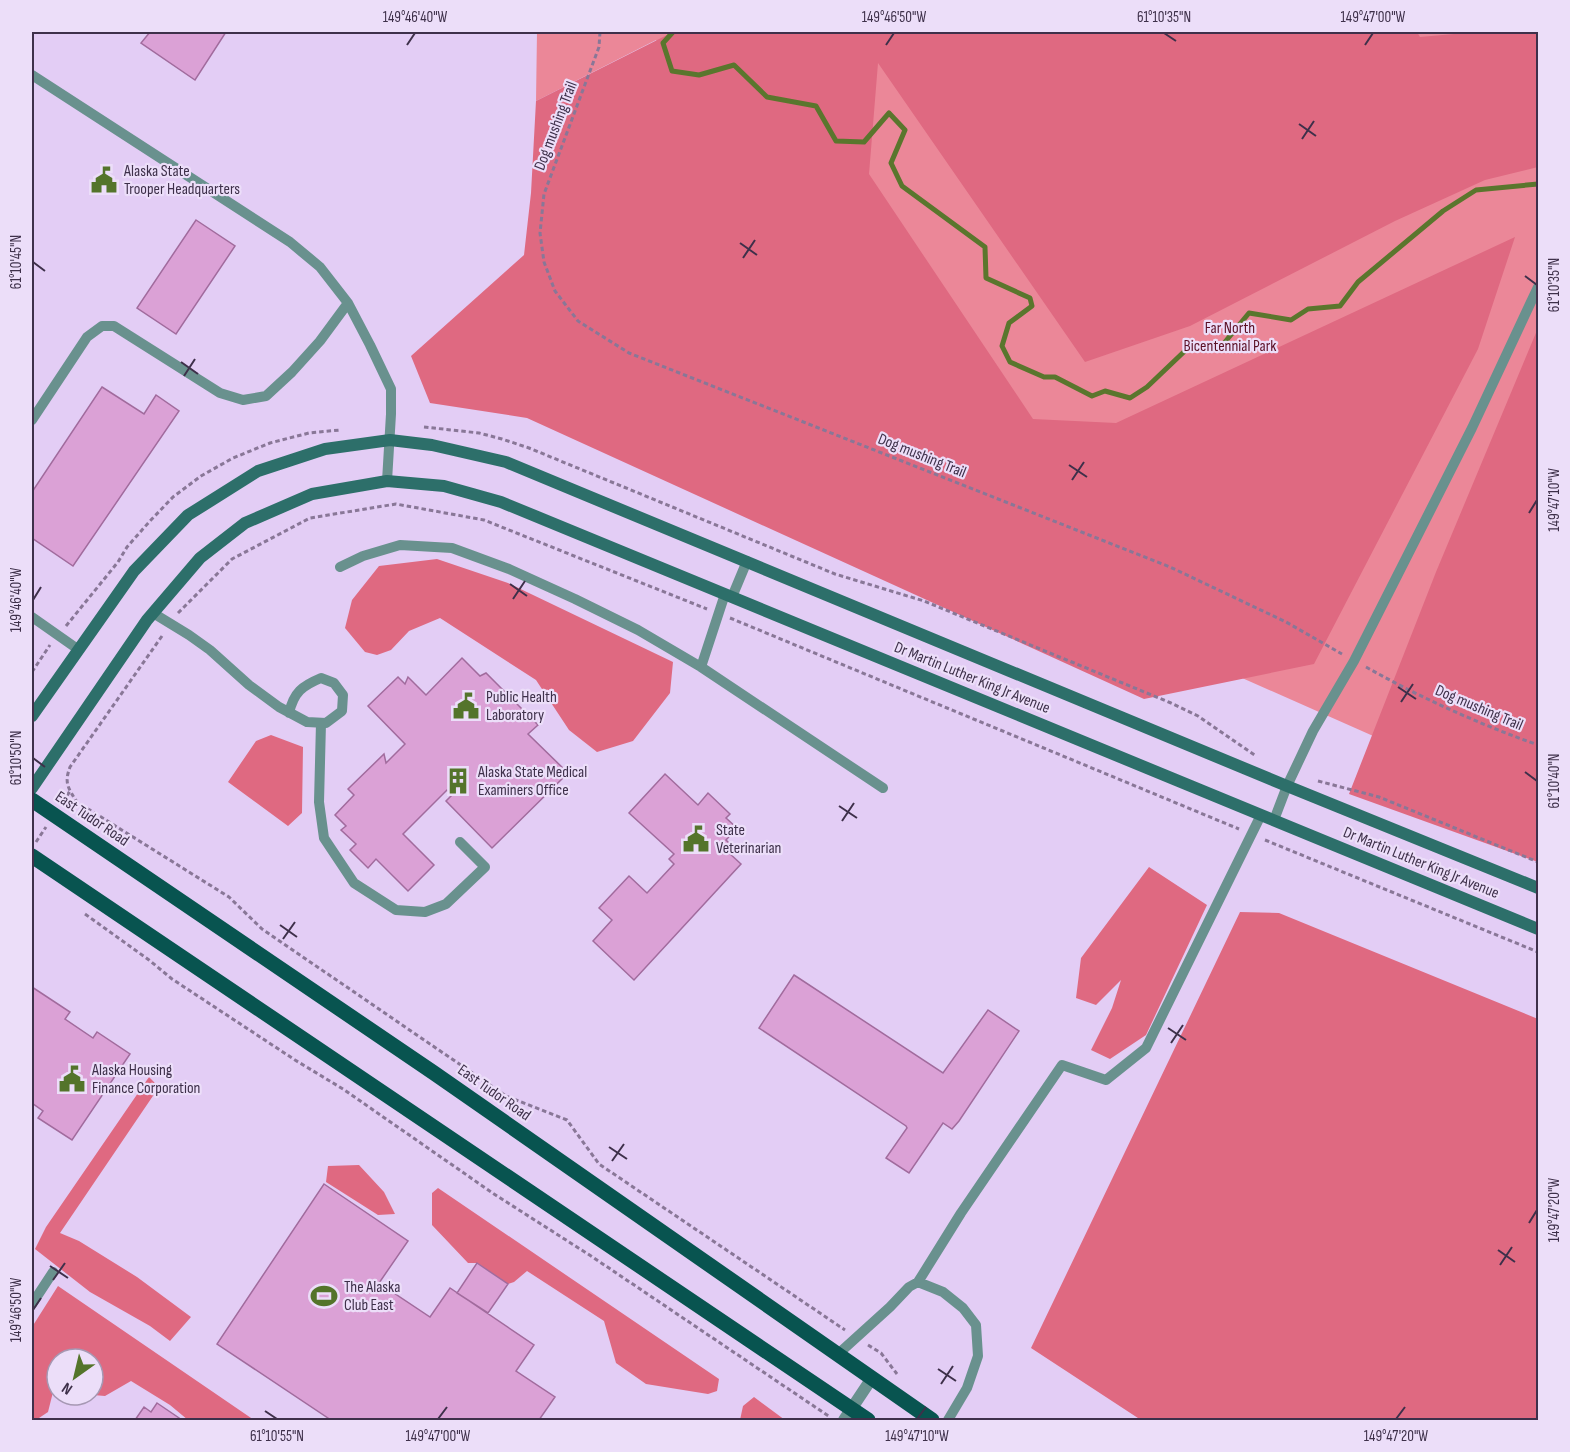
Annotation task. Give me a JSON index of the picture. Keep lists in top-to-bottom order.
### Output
{
  "streets": {
    "main road": ["East Tudor Road"],
    "street": ["Dr Martin Luther King Jr Avenue"],
    "path": ["Dog mushing Trail"]
  },
  "parks": ["Far North Bicentennial Park"],
  "places": {
    "public building": [
      "Alaska State Trooper Headquarters",
      "Public Health Laboratory",
      "State Veterinarian",
      "Alaska Housing Finance Corporation"
    ],
    "building": ["Alaska State Medical Examiners Office"],
    "sports": ["The Alaska Club East"]
  },
  "north": "bottom left",
  "coordinates": [
    "149°46'40\"W",
    "149°46'50\"W",
    "61°10'35\"N",
    "149°47'00\"W",
    "61°10'45\"N",
    "149°47'10\"W",
    "61°10'50\"N",
    "61°10'40\"N",
    "149°47'20\"W",
    "61°10'55\"N"
  ]
}
